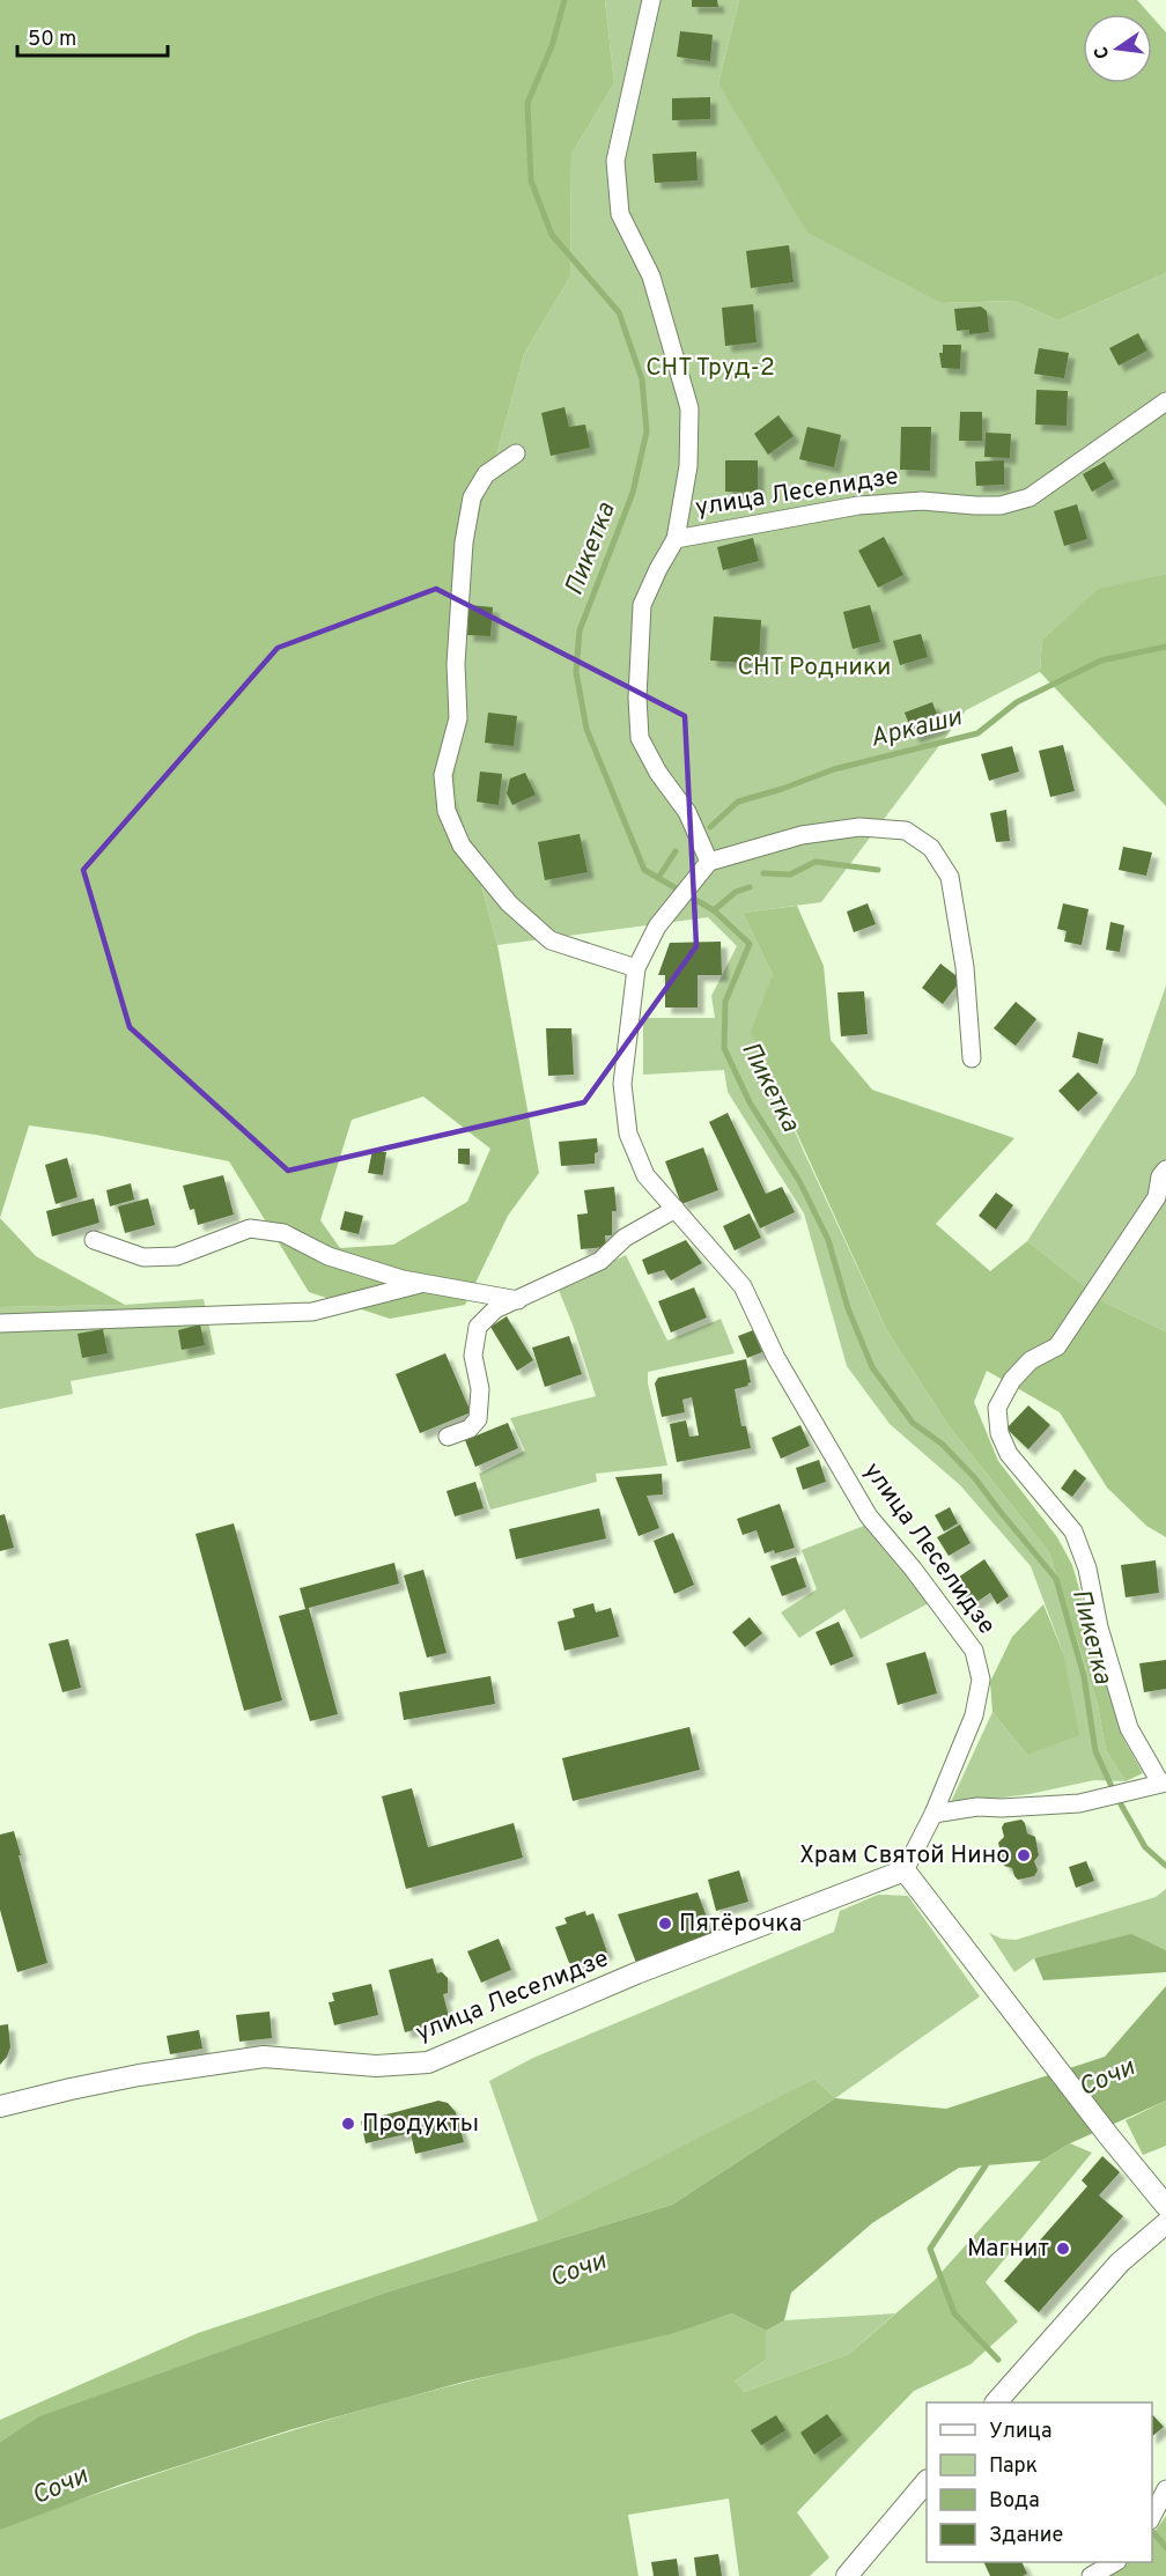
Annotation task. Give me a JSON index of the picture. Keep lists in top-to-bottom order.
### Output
{
  "streets": {
    "street": ["улица Леселидзе"]
  },
  "water": ["Пикетка", "Аркаши", "Сочи"],
  "parks": ["СНТ Труд-2", "СНТ Родники"],
  "places": [
    "Храм Святой Нино",
    "Пятёрочка",
    "Продукты",
    "Магнит"
  ],
  "legend": [
    "Улица",
    "Парк",
    "Вода",
    "Здание"
  ],
  "scale_bar": "50 m",
  "north": "left"
}
